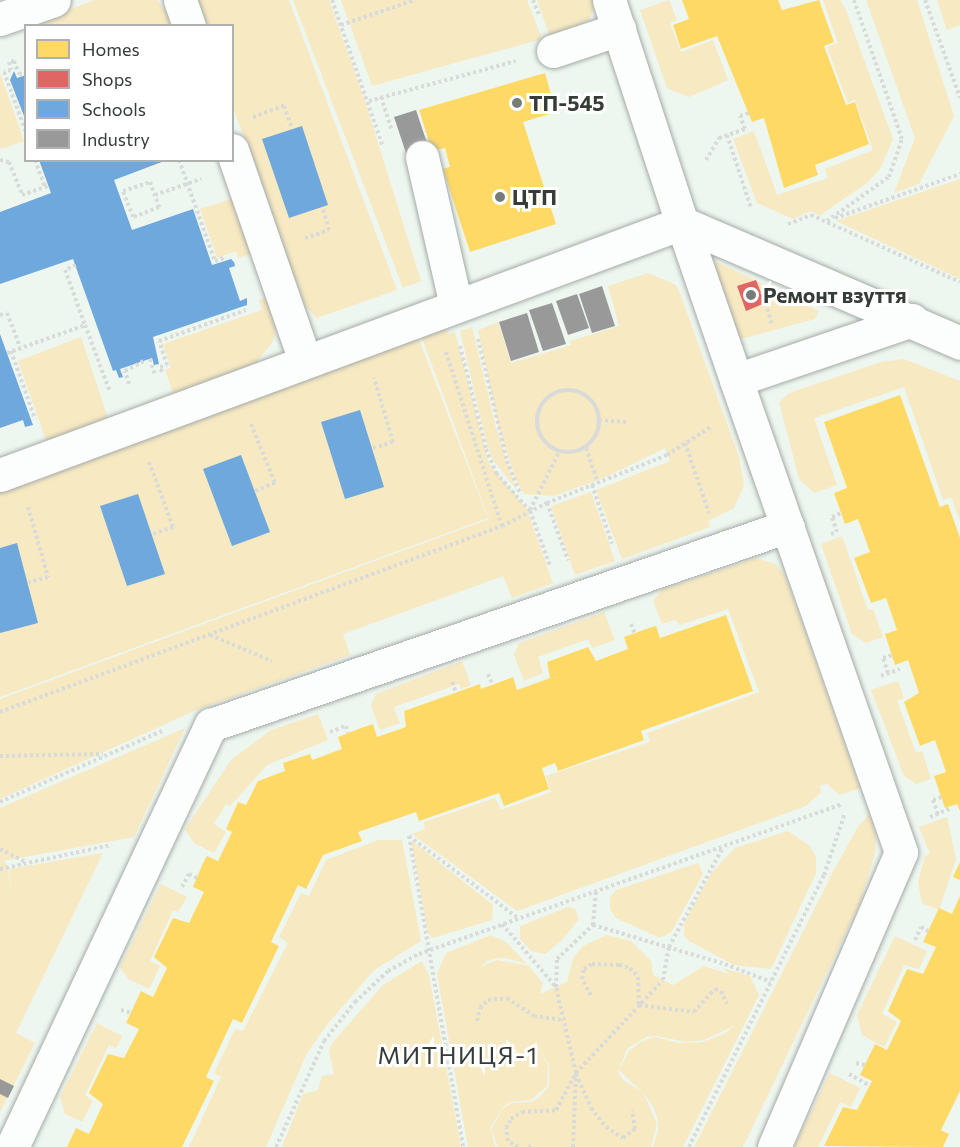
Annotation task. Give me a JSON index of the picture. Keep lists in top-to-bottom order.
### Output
{
  "districts": ["МИТНИЦЯ-1"],
  "places": ["ТП-545", "ЦТП", "Ремонт взуття"],
  "legend": [
    "Homes",
    "Shops",
    "Schools",
    "Industry"
  ]
}
